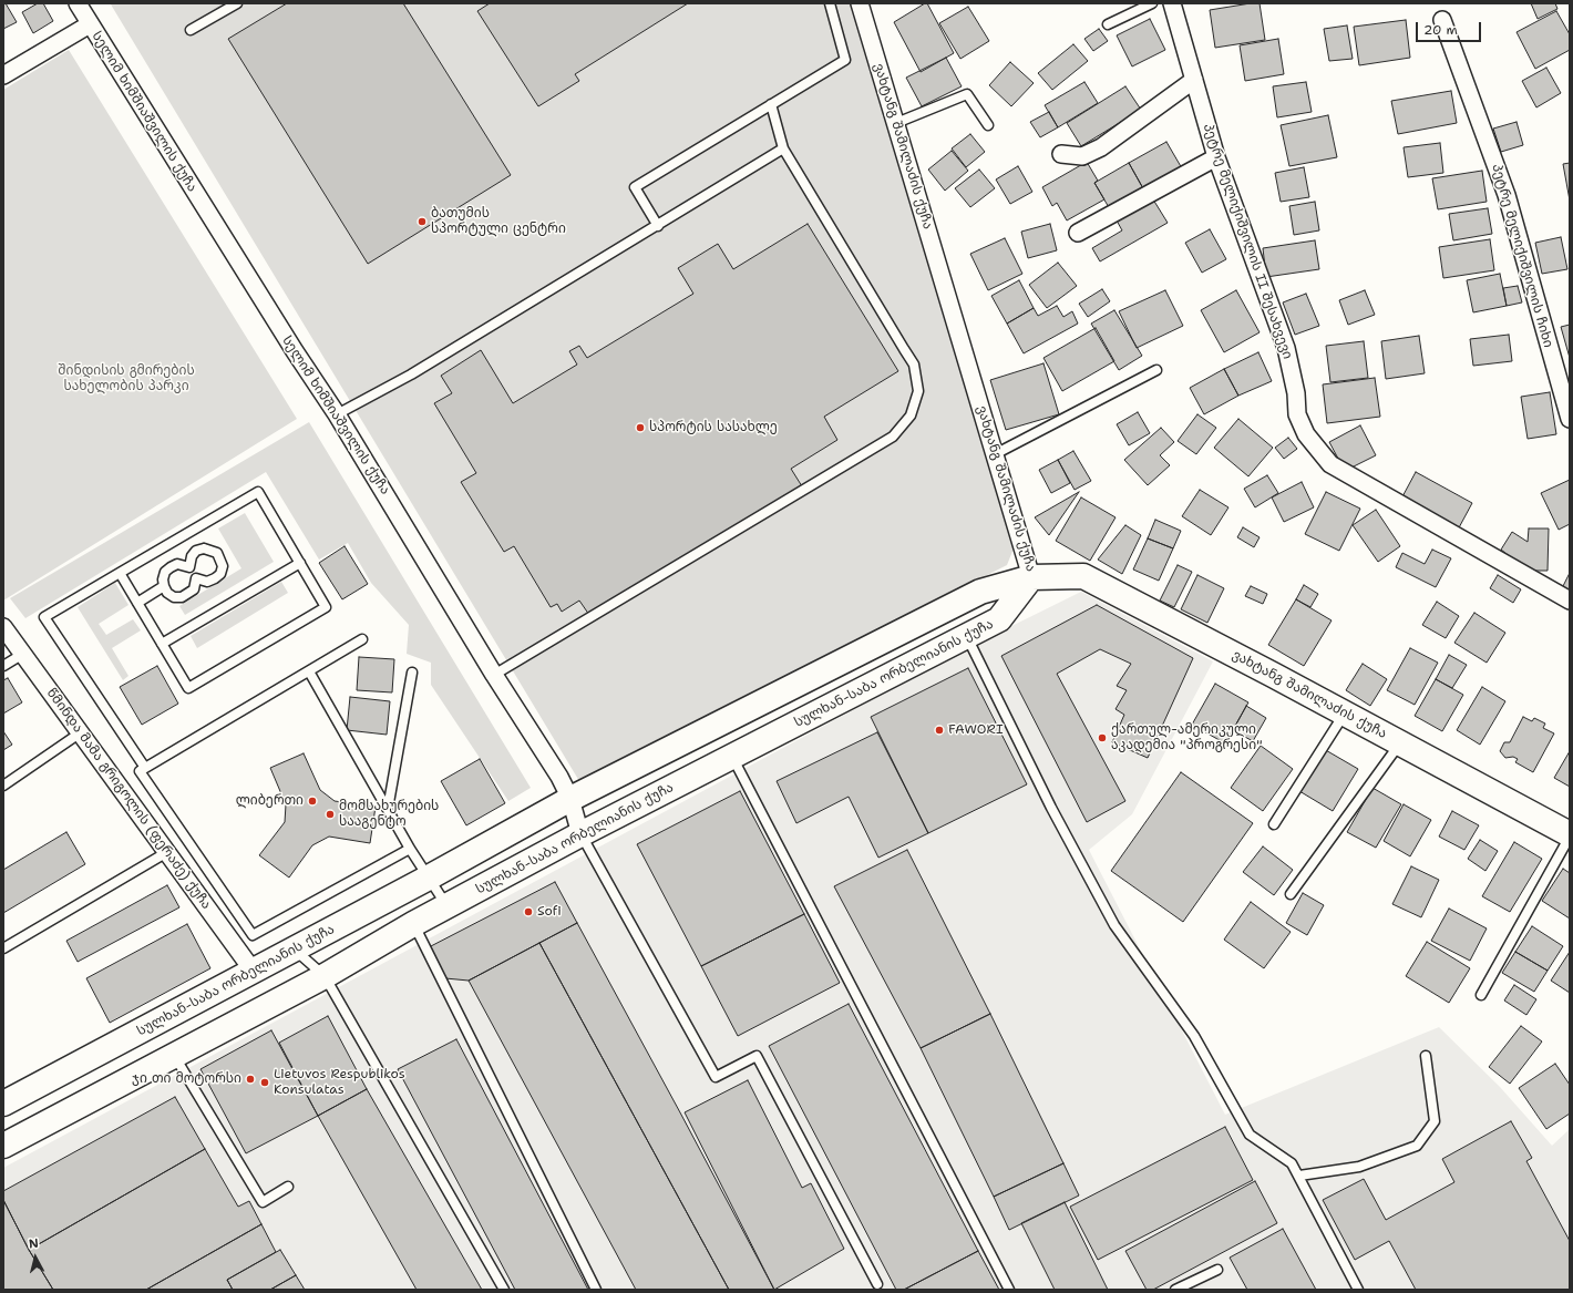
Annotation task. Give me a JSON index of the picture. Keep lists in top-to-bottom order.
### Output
{
  "streets": {
    "street": [
      "სელიმ ხიმშიაშვილის ქუჩა",
      "ვახტანგ შამილაძის ქუჩა",
      "პეტრე მელიქიშვილის II შესახვევი",
      "პეტრე მელიქიშვილის ჩიხი",
      "სულხან-საბა ორბელიანის ქუჩა",
      "წმინდა მამა გრიგოლის (ფერაძე) ქუჩა"
    ]
  },
  "crossings": [
    ["სელიმ ხიმშიაშვილის ქუჩა", "სულხან-საბა ორბელიანის ქუჩა"],
    ["ვახტანგ შამილაძის ქუჩა", "სულხან-საბა ორბელიანის ქუჩა"],
    ["სულხან-საბა ორბელიანის ქუჩა", "წმინდა მამა გრიგოლის (ფერაძე) ქუჩა"]
  ],
  "parks": ["შინდისის გმირების სახელობის პარკი"],
  "places": [
    "ბათუმის სპორტული ცენტრი",
    "სპორტის სასახლე",
    "FAWORI",
    "ქართულ-ამერიკული აკადემია \"პროგრესი\"",
    "ლიბერთი",
    "მომსახურების სააგენტო",
    "Sofi",
    "ჯი თი მოტორსი",
    "Lietuvos Respublikos Konsulatas"
  ],
  "scale_bar": "20 m",
  "north": "top"
}
